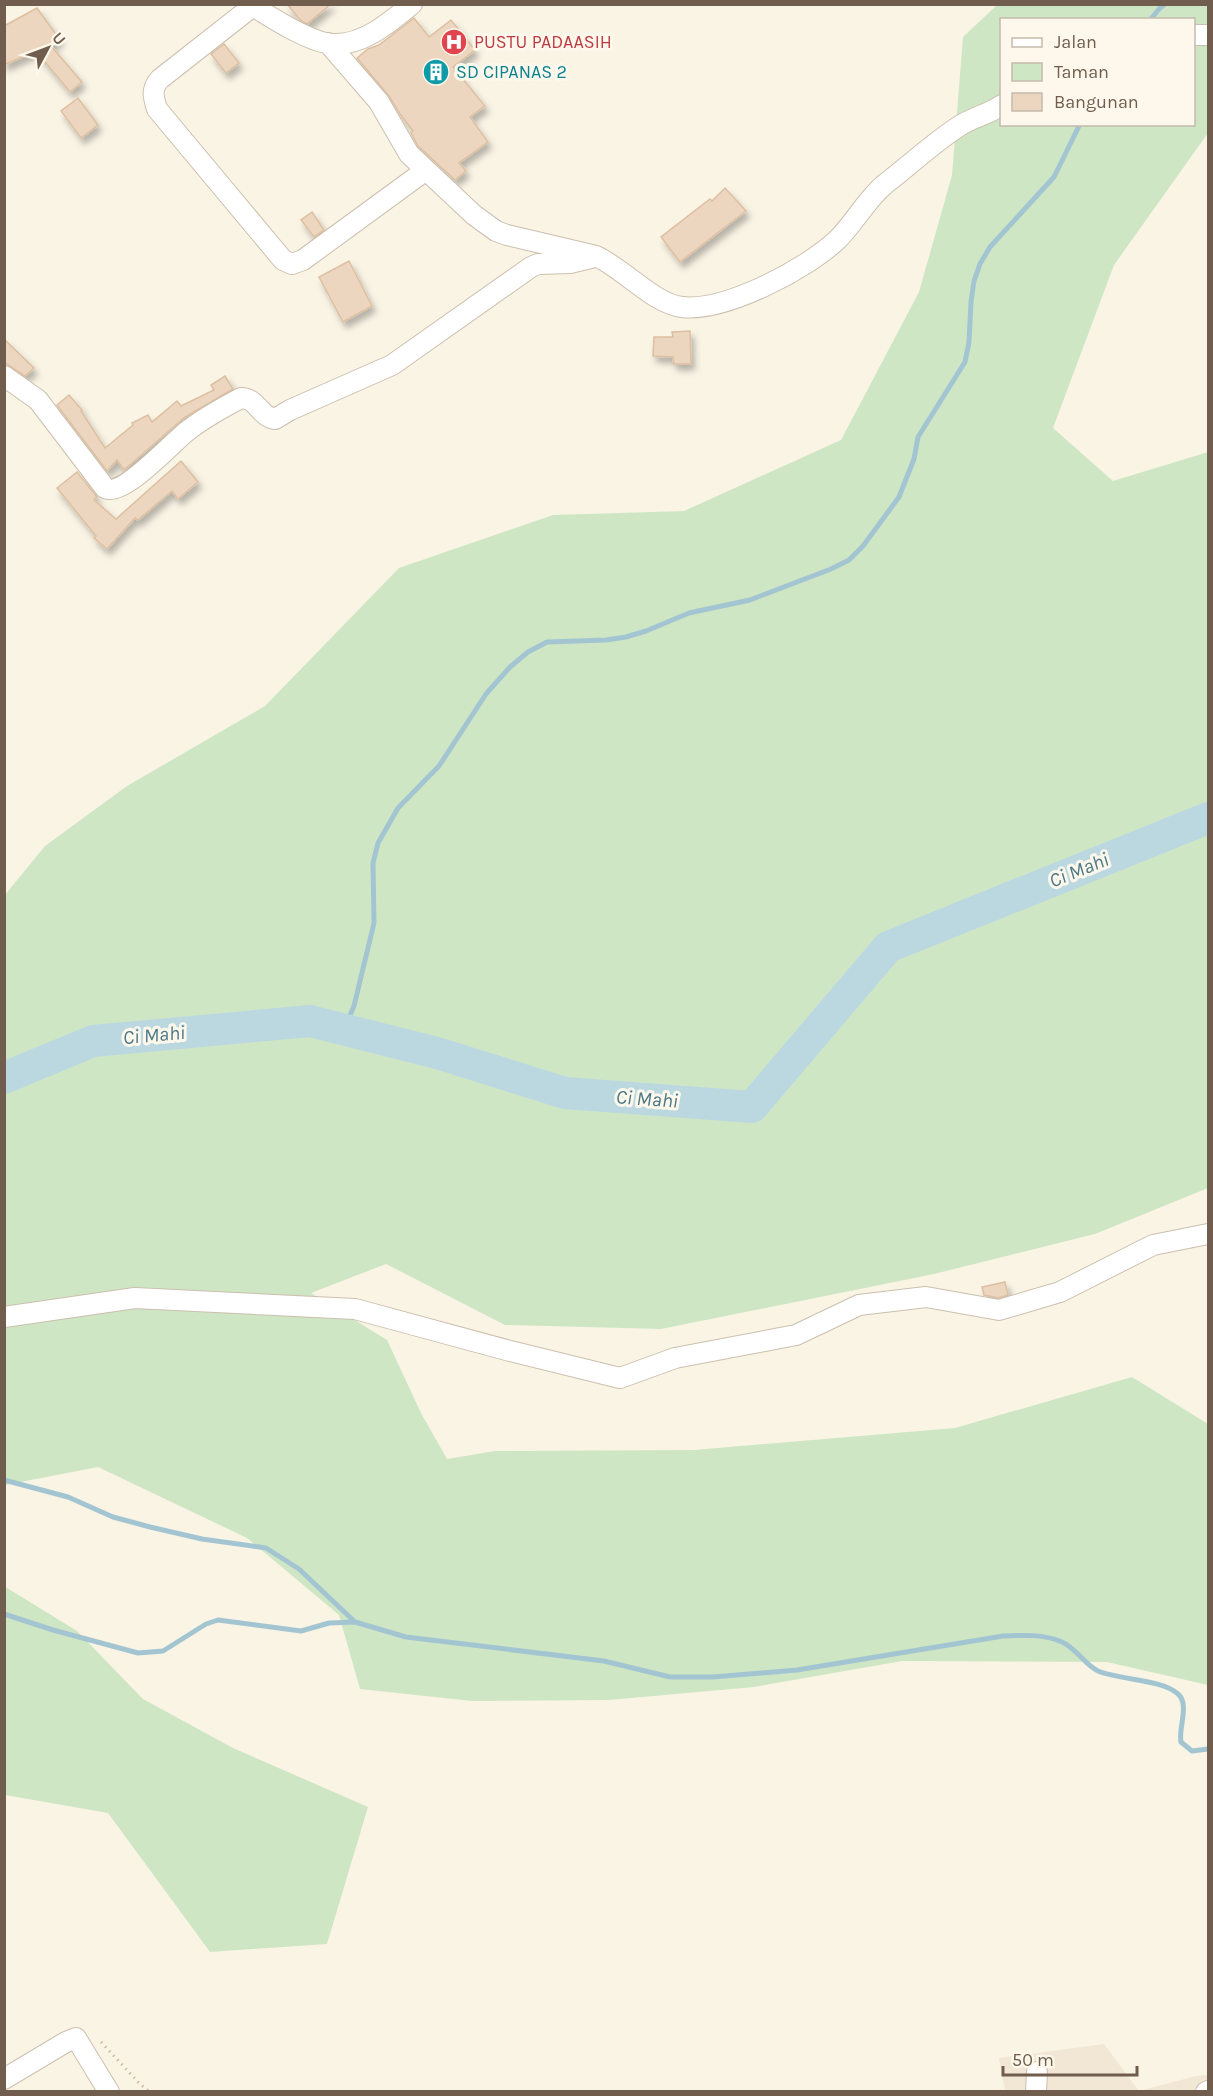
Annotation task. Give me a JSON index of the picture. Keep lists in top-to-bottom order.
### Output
{
  "water": ["Ci Mahi"],
  "places": {
    "hospital": ["PUSTU PADAASIH"],
    "building": ["SD CIPANAS 2"]
  },
  "legend": ["Jalan", "Taman", "Bangunan"],
  "scale_bar": "50 m",
  "north": "top right"
}
